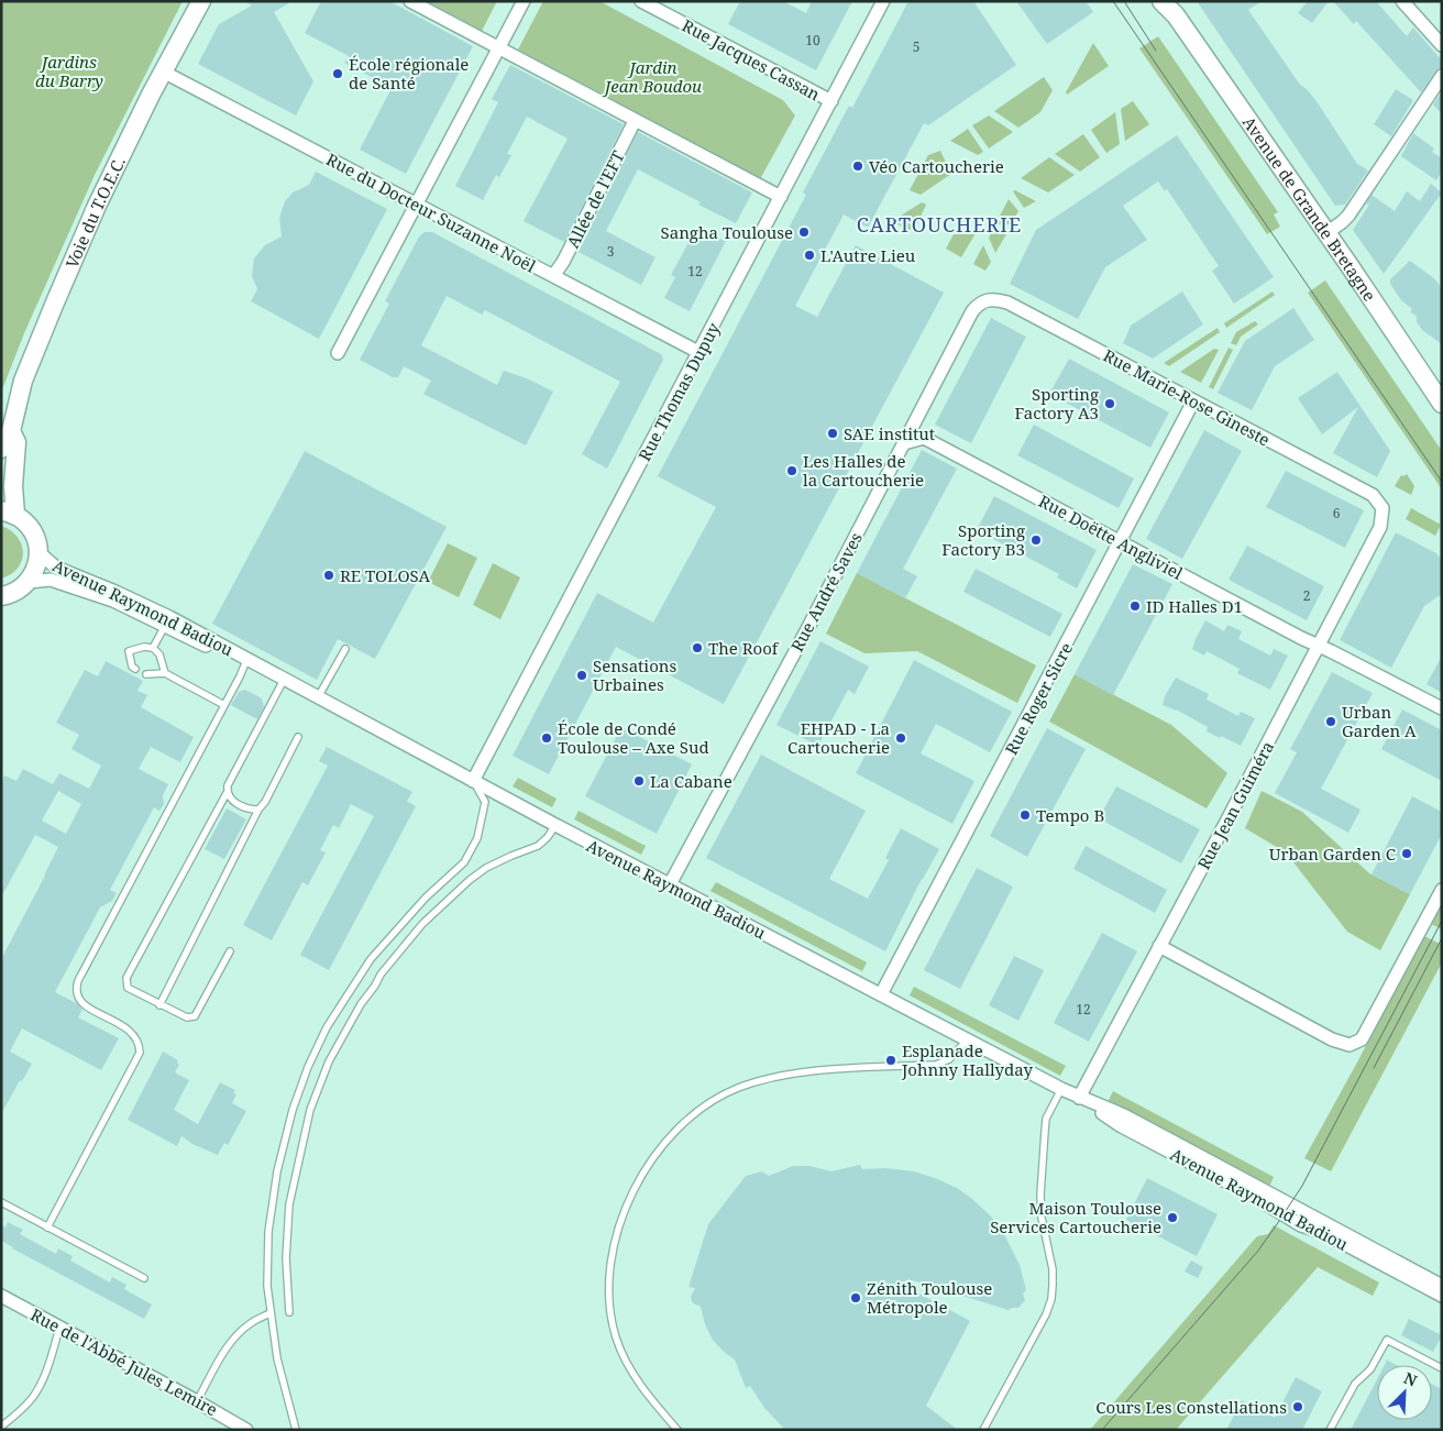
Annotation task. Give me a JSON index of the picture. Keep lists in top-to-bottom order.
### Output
{
  "streets": {
    "street": [
      "Rue Jacques Cassan",
      "Allée de l'EFT",
      "Avenue de Grande Bretagne",
      "Voie du T.O.E.C.",
      "Rue du Docteur Suzanne Noël",
      "Rue Thomas Dupuy",
      "Rue Marie-Rose Gineste",
      "Rue Doëtte Angliviel",
      "Rue André Saves",
      "Avenue Raymond Badiou",
      "Rue Roger Sicre",
      "Rue Jean Guiméra",
      "Rue de l'Abbé Jules Lemire"
    ]
  },
  "crossings": [
    ["Rue Jacques Cassan", "Rue Thomas Dupuy"],
    ["Allée de l'EFT", "Rue du Docteur Suzanne Noël"],
    ["Voie du T.O.E.C.", "Rue du Docteur Suzanne Noël"],
    ["Rue du Docteur Suzanne Noël", "Rue Thomas Dupuy"],
    ["Rue Thomas Dupuy", "Avenue Raymond Badiou"],
    ["Rue Marie-Rose Gineste", "Rue André Saves"],
    ["Rue Marie-Rose Gineste", "Rue Roger Sicre"],
    ["Rue Marie-Rose Gineste", "Rue Jean Guiméra"],
    ["Rue Doëtte Angliviel", "Rue André Saves"],
    ["Rue Doëtte Angliviel", "Rue Roger Sicre"],
    ["Rue Doëtte Angliviel", "Rue Jean Guiméra"],
    ["Rue André Saves", "Avenue Raymond Badiou"],
    ["Avenue Raymond Badiou", "Rue Roger Sicre"],
    ["Avenue Raymond Badiou", "Rue Jean Guiméra"]
  ],
  "districts": ["CARTOUCHERIE"],
  "parks": ["Jardins du Barry", "Jardin Jean Boudou"],
  "places": [
    "École régionale de Santé",
    "Véo Cartoucherie",
    "Sangha Toulouse",
    "L'Autre Lieu",
    "Sporting Factory A3",
    "SAE institut",
    "Les Halles de la Cartoucherie",
    "Sporting Factory B3",
    "RE TOLOSA",
    "ID Halles D1",
    "The Roof",
    "Sensations Urbaines",
    "Urban Garden A",
    "École de Condé Toulouse – Axe Sud",
    "EHPAD - La Cartoucherie",
    "La Cabane",
    "Tempo B",
    "Urban Garden C",
    "Esplanade Johnny Hallyday",
    "Maison Toulouse Services Cartoucherie",
    "Zénith Toulouse Métropole",
    "Cours Les Constellations"
  ],
  "house_numbers": [
    "10",
    "5",
    "3",
    "12",
    "6",
    "2",
    "12"
  ],
  "north": "top right"
}
